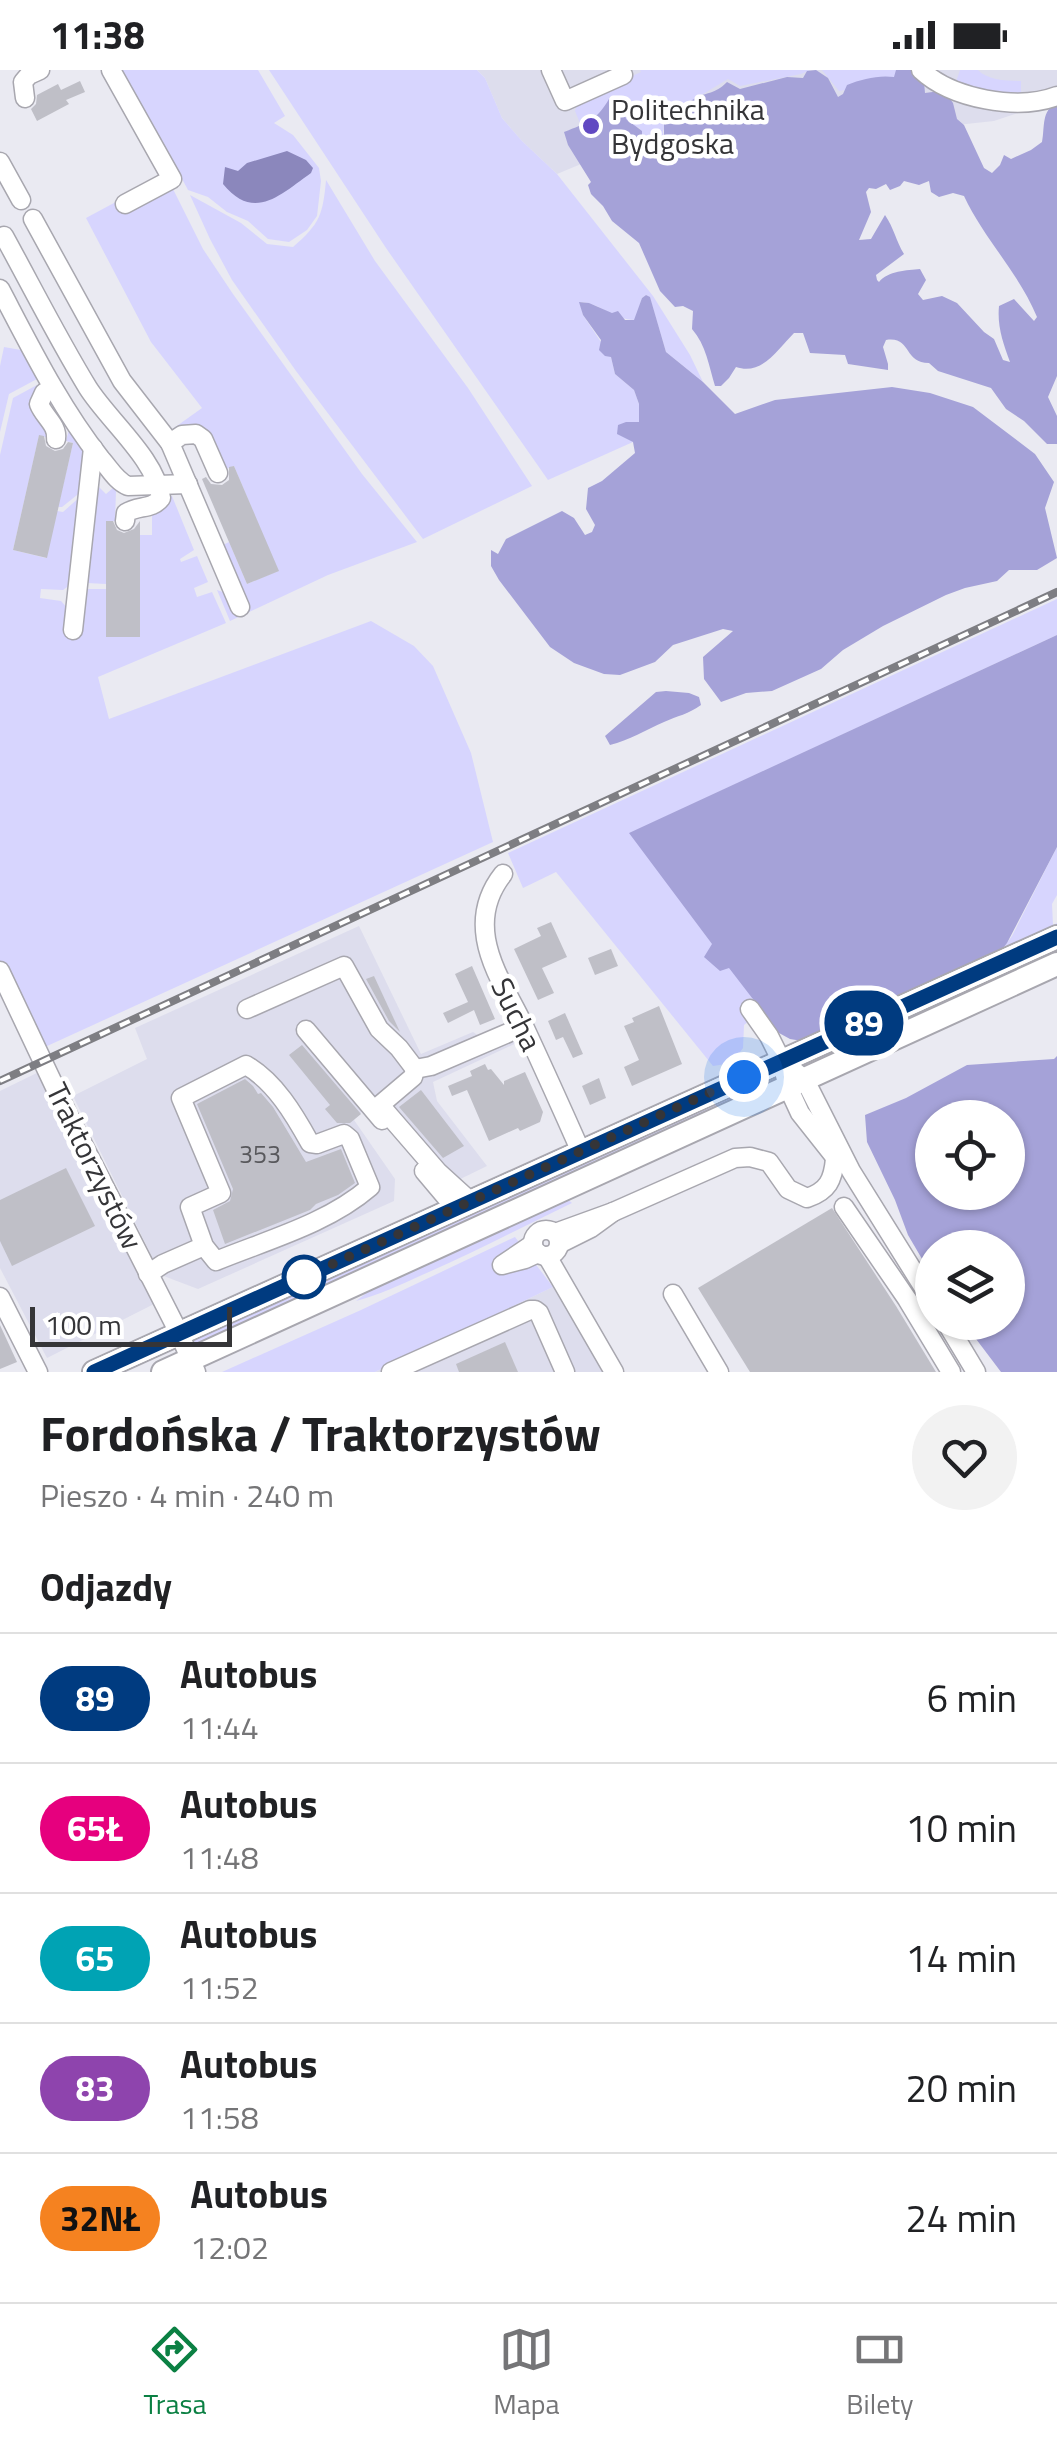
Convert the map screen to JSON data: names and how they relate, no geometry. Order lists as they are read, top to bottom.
{
  "streets": {
    "street": ["Sucha", "Traktorzystów"]
  },
  "places": ["Politechnika Bydgoska"],
  "lines": ["bus line 89"],
  "house_numbers": ["353"],
  "scale_bar": "100 m",
  "page": {
    "status": "11:38",
    "on_map": "89",
    "scale": "100 m",
    "heading": [
      ["Fordońska / Traktorzystów", "Pieszo · 4 min · 240 m"],
      "Odjazdy"
    ],
    "list": [
      {
        "mark": "89",
        "name": "Autobus",
        "note": "11:44",
        "value": "6 min"
      },
      {
        "mark": "65Ł",
        "name": "Autobus",
        "note": "11:48",
        "value": "10 min"
      },
      {
        "mark": "65",
        "name": "Autobus",
        "note": "11:52",
        "value": "14 min"
      },
      {
        "mark": "83",
        "name": "Autobus",
        "note": "11:58",
        "value": "20 min"
      },
      {
        "mark": "32NŁ",
        "name": "Autobus",
        "note": "12:02",
        "value": "24 min"
      }
    ],
    "tabs": ["Trasa", "Mapa", "Bilety"]
  }
}
